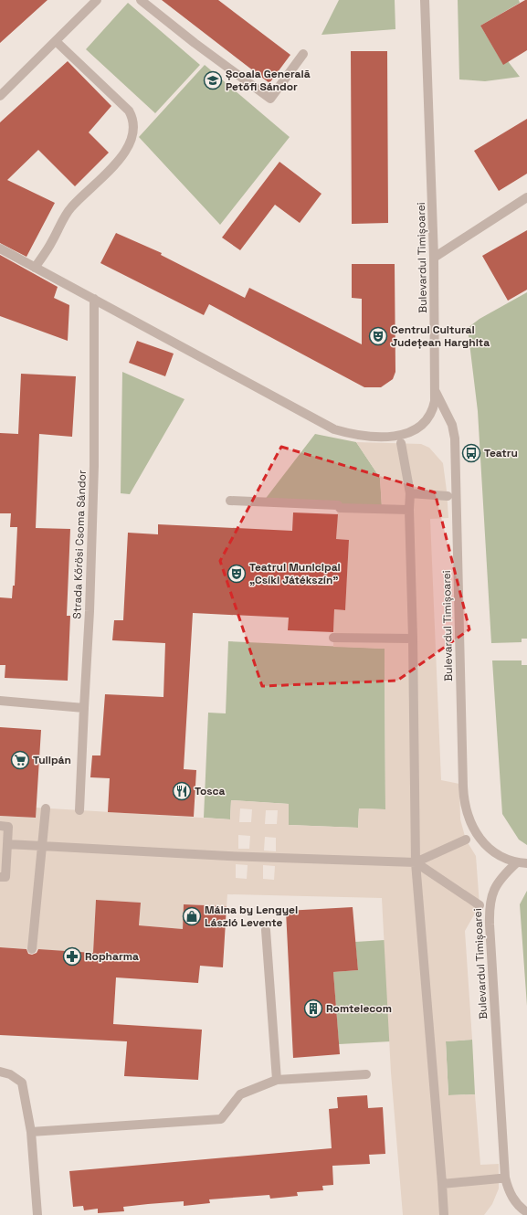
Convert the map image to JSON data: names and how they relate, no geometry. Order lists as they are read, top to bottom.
{
  "streets": {
    "street": ["Bulevardul Timișoarei", "Strada Kőrösi Csoma Sándor"]
  },
  "places": {
    "school or university": ["Școala Generală Petőfi Sándor"],
    "theatre": ["Centrul Cultural Județean Harghita", "Teatrul Municipal „Csíki Játékszín”"],
    "bus stop": ["Teatru"],
    "supermarket": ["Tulipán"],
    "restaurant": ["Tosca"],
    "shop": ["Málna by Lengyel László Levente"],
    "pharmacy": ["Ropharma"],
    "building": ["Romtelecom"]
  }
}
